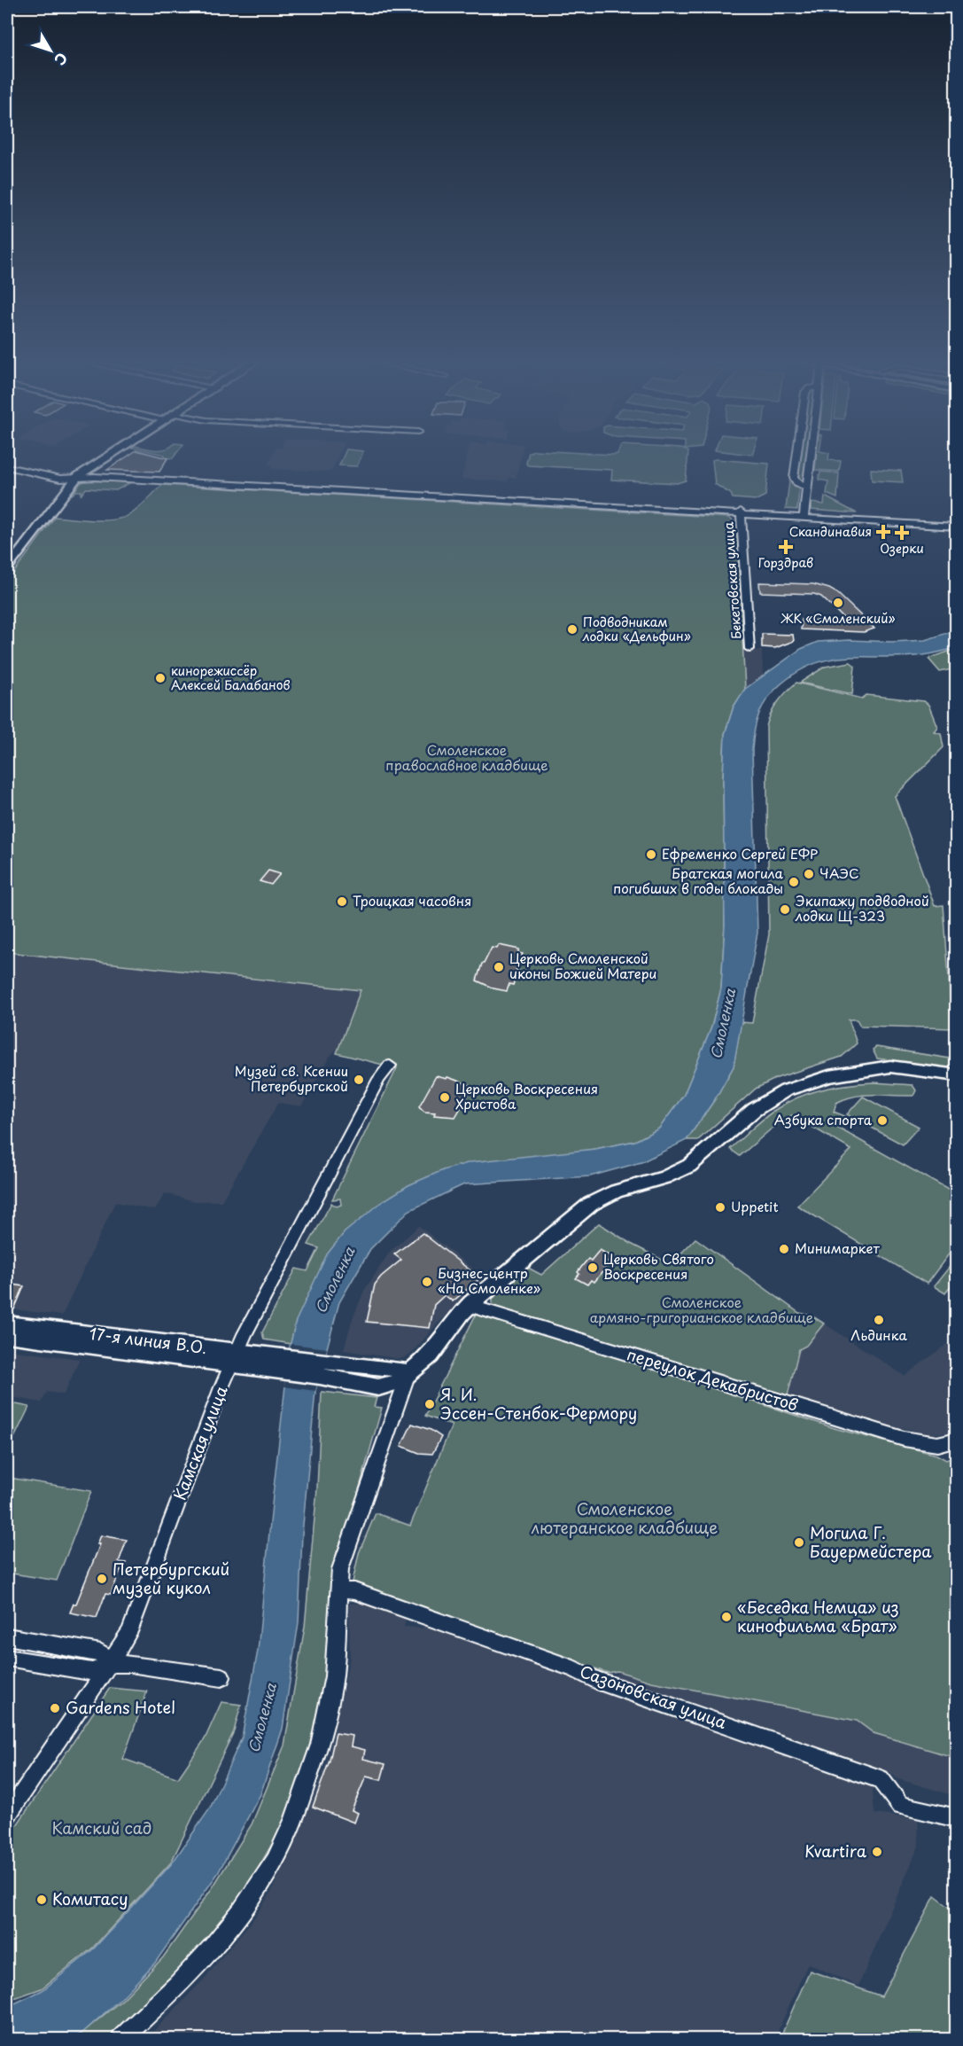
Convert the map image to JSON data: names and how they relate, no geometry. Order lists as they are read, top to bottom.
{
  "streets": {
    "main road": ["17-я линия В.О."],
    "street": [
      "Бекетовская улица",
      "переулок Декабристов",
      "Камская улица",
      "Сазоновская улица"
    ]
  },
  "crossings": [
    ["17-я линия В.О.", "Камская улица"]
  ],
  "water": ["Смоленка"],
  "parks": [
    "Смоленское православное кладбище",
    "Смоленское армяно-григорианское кладбище",
    "Смоленское лютеранское кладбище",
    "Камский сад"
  ],
  "places": {
    "health": ["Скандинавия", "Озерки", "Горздрав"],
    "other": [
      "ЖК «Смоленский»",
      "Подводникам лодки «Дельфин»",
      "кинорежиссёр Алексей Балабанов",
      "Ефременко Сергей ЕФР",
      "ЧАЭС",
      "Братская могила погибших в годы блокады",
      "Троицкая часовня",
      "Экипажу подводной лодки Щ-323",
      "Церковь Смоленской иконы Божией Матери",
      "Музей св. Ксении Петербургской",
      "Церковь Воскресения Христова",
      "Азбука спорта",
      "Uppetit",
      "Минимаркет",
      "Церковь Святого Воскресения",
      "Бизнес-центр «На Смоленке»",
      "Льдинка",
      "Я. И. Эссен-Стенбок-Фермору",
      "Могила Г. Бауермейстера",
      "Петербургский музей кукол",
      "«Беседка Немца» из кинофильма «Брат»",
      "Gardens Hotel",
      "Kvartira",
      "Комитасу"
    ]
  },
  "north": "bottom right"
}
